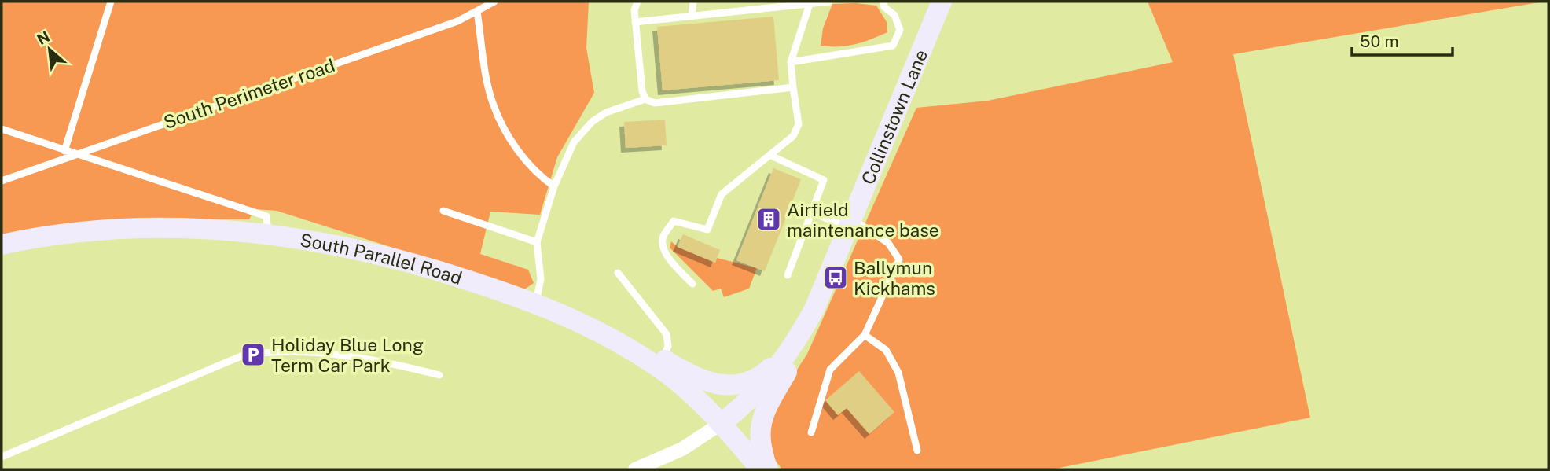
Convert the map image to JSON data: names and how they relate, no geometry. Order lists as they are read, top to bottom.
{
  "streets": {
    "main road": ["Collinstown Lane", "South Parallel Road"],
    "lane": ["South Perimeter road"]
  },
  "crossings": [
    ["Collinstown Lane", "South Parallel Road"]
  ],
  "places": {
    "building": ["Airfield maintenance base"],
    "bus stop": ["Ballymun Kickhams"],
    "parking": ["Holiday Blue Long Term Car Park"]
  },
  "scale_bar": "50 m",
  "north": "top left"
}
